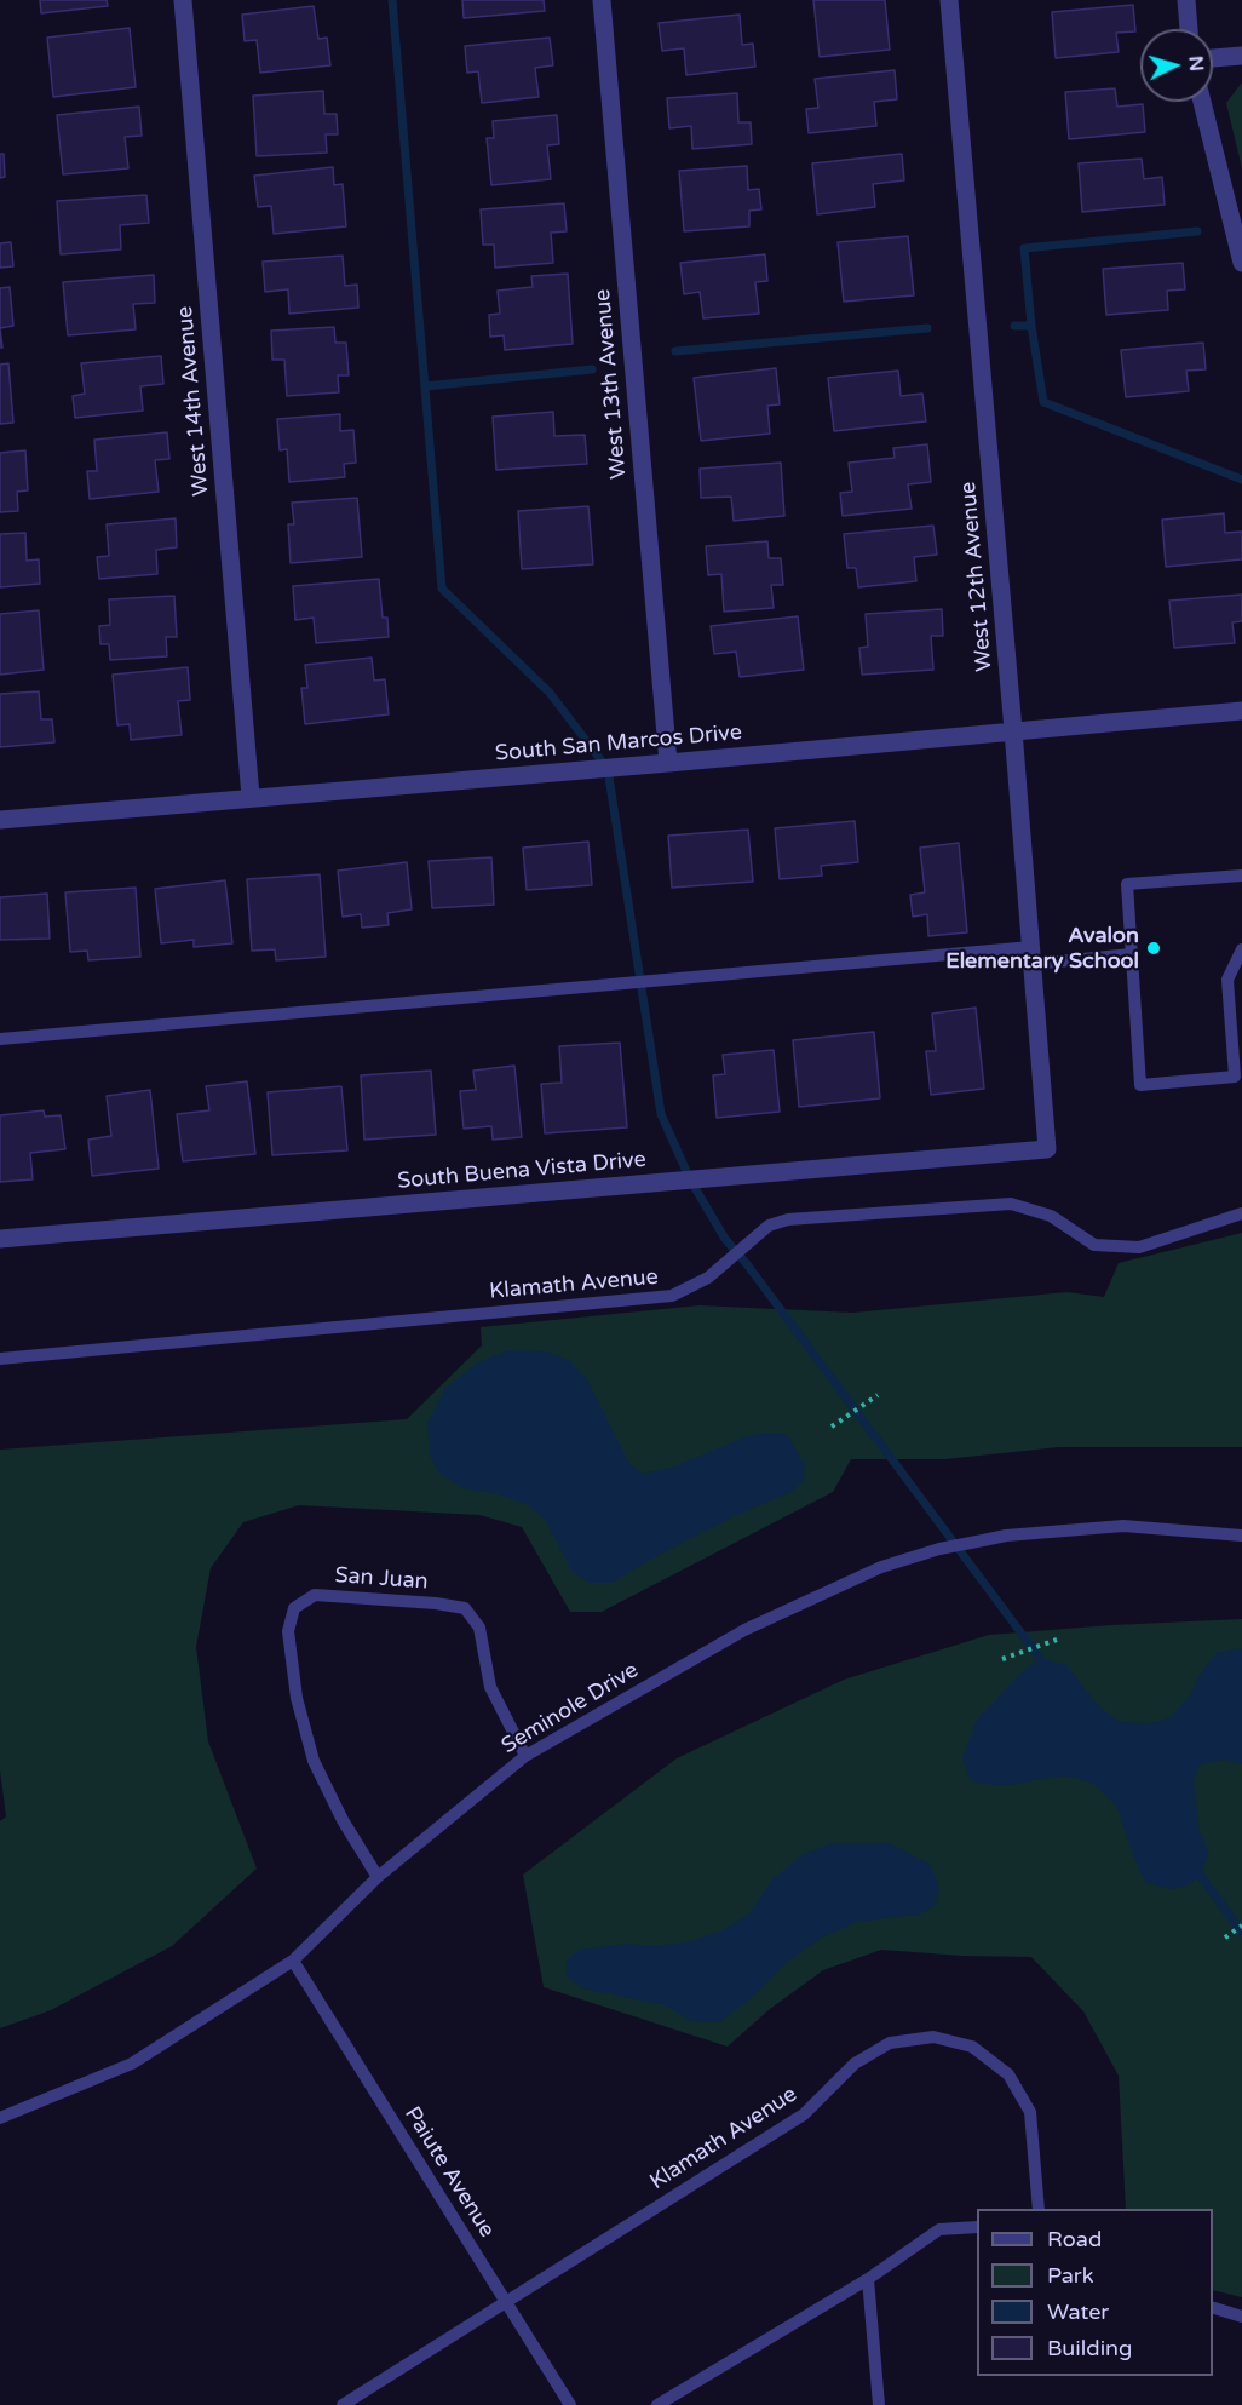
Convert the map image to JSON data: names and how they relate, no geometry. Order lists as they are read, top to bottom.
{
  "streets": {
    "street": [
      "West 13th Avenue",
      "West 14th Avenue",
      "West 12th Avenue",
      "South San Marcos Drive",
      "South Buena Vista Drive"
    ],
    "lane": [
      "Klamath Avenue",
      "San Juan",
      "Seminole Drive",
      "Paiute Avenue"
    ]
  },
  "crossings": [
    ["West 13th Avenue", "South San Marcos Drive"],
    ["West 14th Avenue", "South San Marcos Drive"],
    ["West 12th Avenue", "South San Marcos Drive"],
    ["West 12th Avenue", "South Buena Vista Drive"],
    ["Klamath Avenue", "Paiute Avenue"],
    ["San Juan", "Seminole Drive"],
    ["Seminole Drive", "Paiute Avenue"]
  ],
  "places": ["Avalon Elementary School"],
  "legend": [
    "Road",
    "Park",
    "Water",
    "Building"
  ],
  "north": "right"
}
